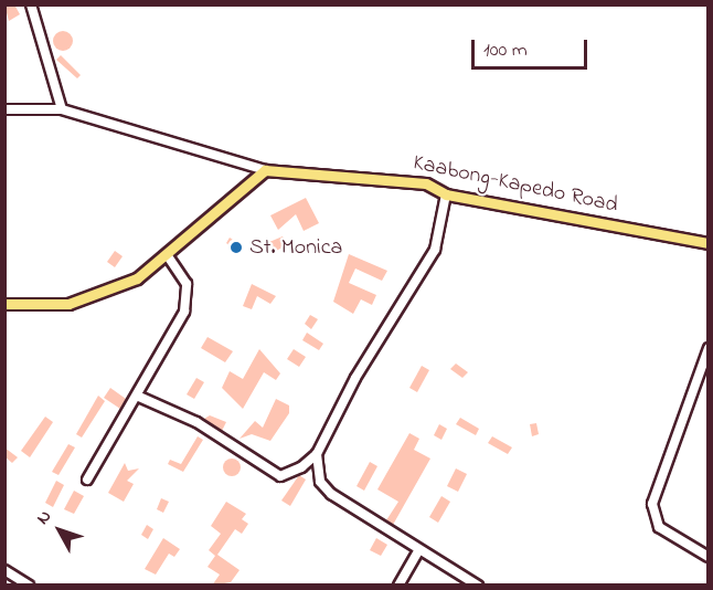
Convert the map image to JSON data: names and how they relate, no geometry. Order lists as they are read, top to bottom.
{
  "streets": {
    "main road": ["Kaabong-Kapedo Road"]
  },
  "places": ["St. Monica"],
  "scale_bar": "100 m",
  "north": "top left"
}
